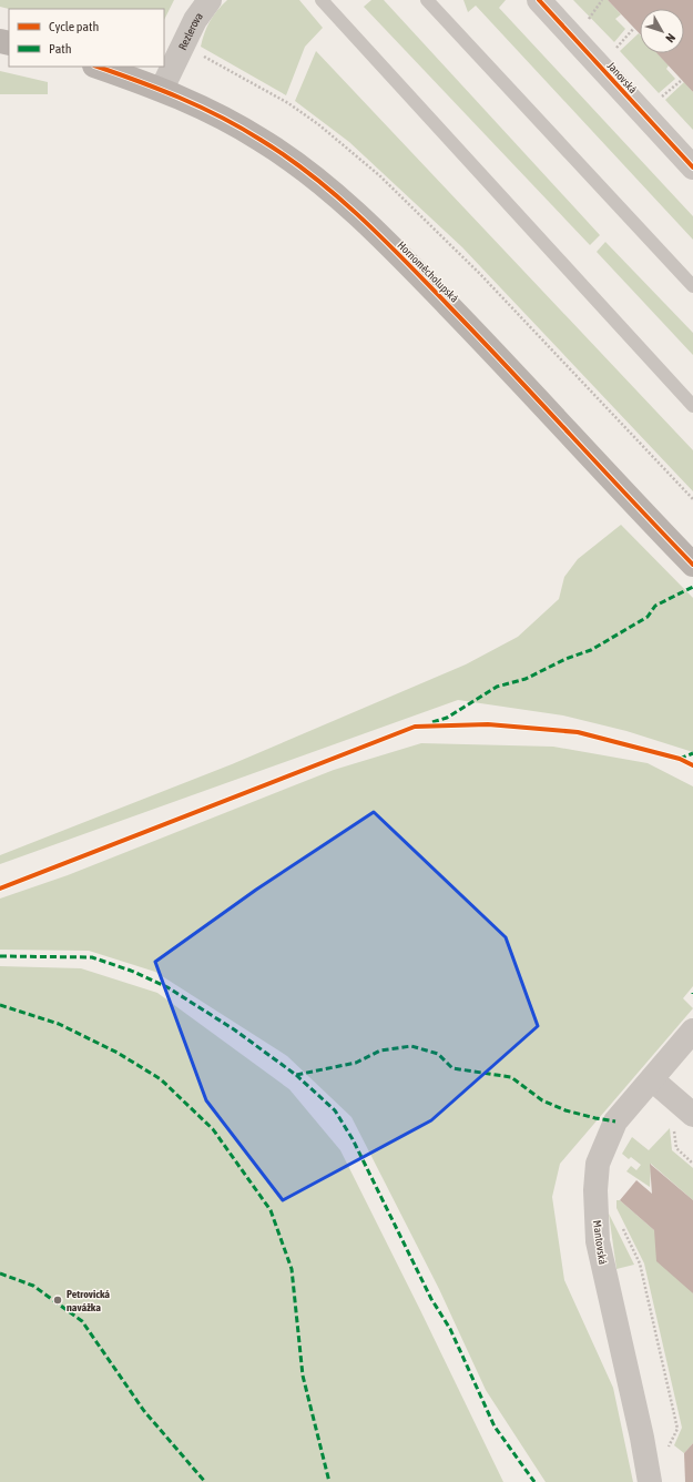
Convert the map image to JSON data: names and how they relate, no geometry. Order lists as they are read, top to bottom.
{
  "streets": {
    "street": [
      "Rezlerova",
      "Janovská",
      "Hornoměcholupská",
      "Mantovská"
    ]
  },
  "crossings": [
    ["Rezlerova", "Hornoměcholupská"]
  ],
  "places": ["Petrovická navážka"],
  "legend": ["Cycle path", "Path"],
  "north": "bottom right"
}
